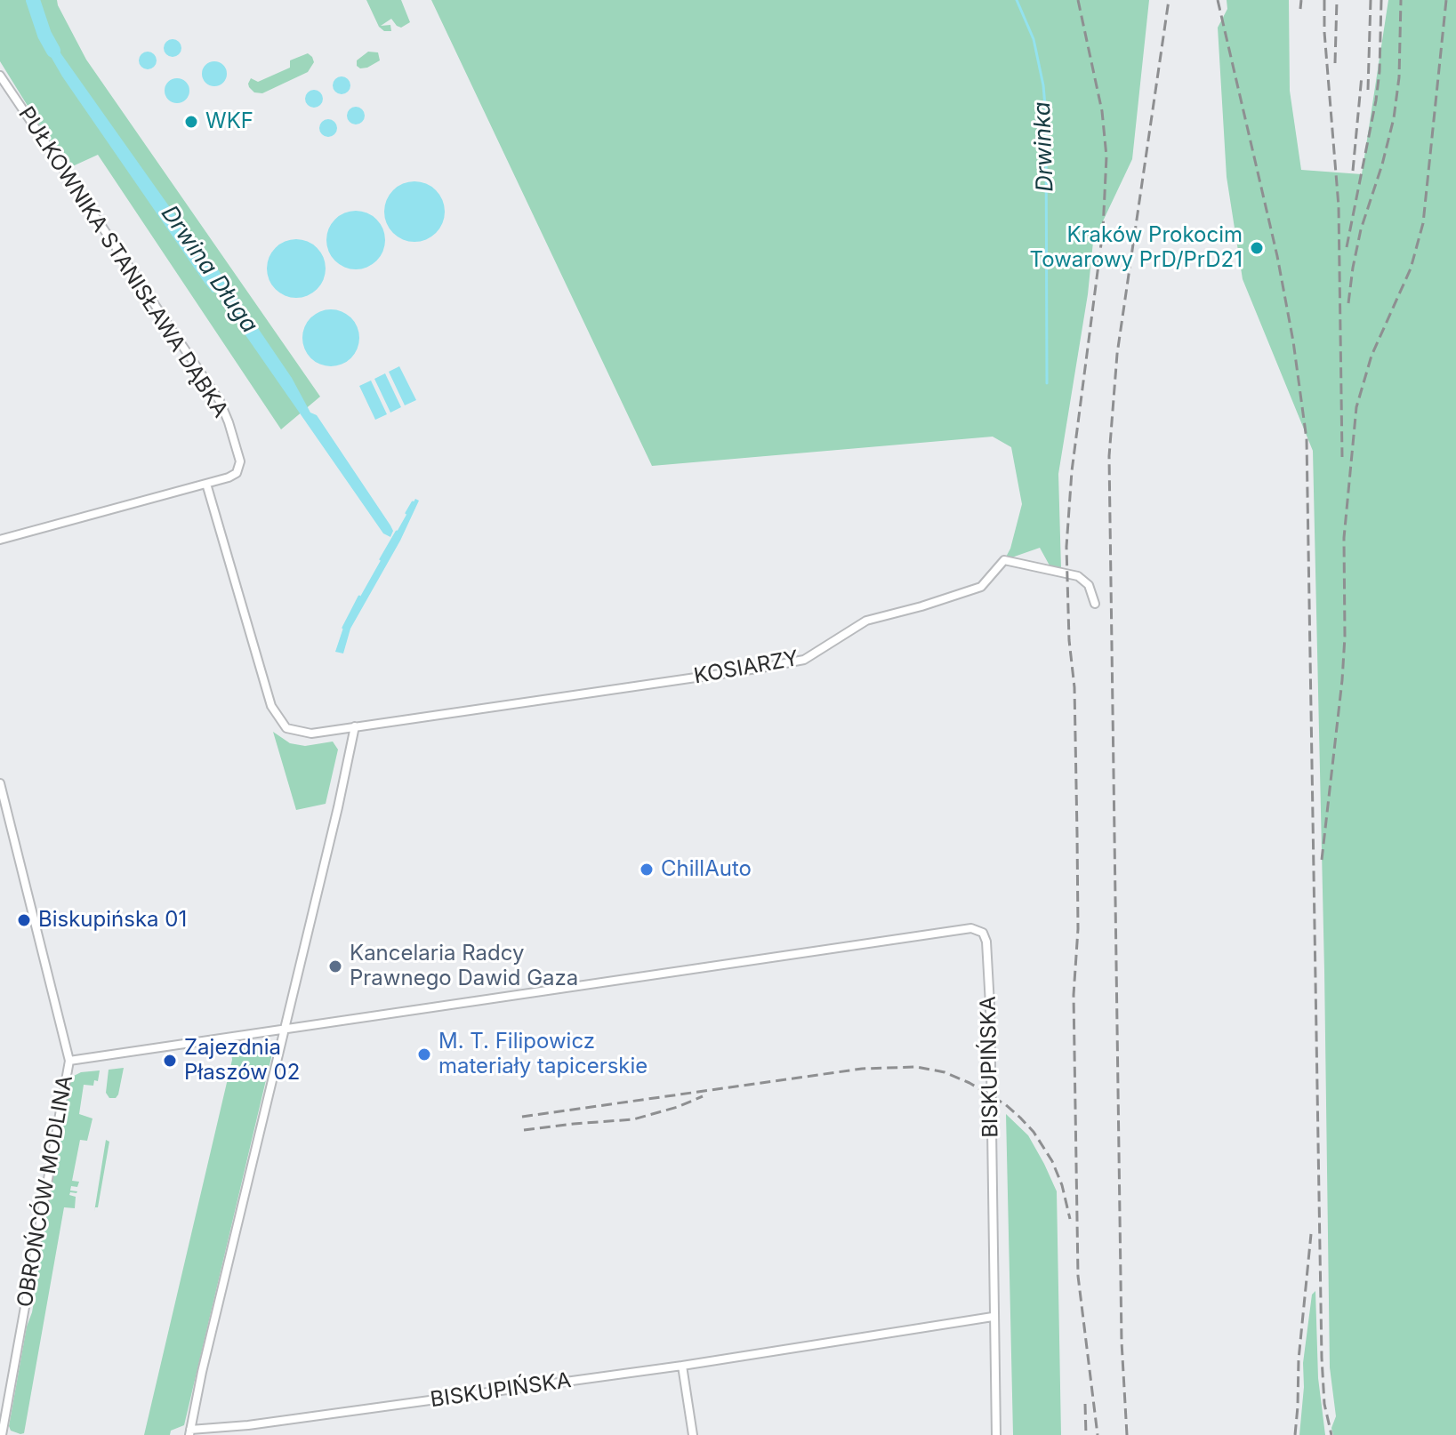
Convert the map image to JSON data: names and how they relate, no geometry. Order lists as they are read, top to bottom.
{
  "streets": {
    "street": [
      "PUŁKOWNIKA STANISŁAWA DĄBKA",
      "KOSIARZY",
      "BISKUPIŃSKA",
      "OBROŃCÓW MODLINA"
    ]
  },
  "crossings": [
    ["BISKUPIŃSKA", "OBROŃCÓW MODLINA"]
  ],
  "water": ["Drwinka", "Drwina Długa"],
  "places": [
    "WKF",
    "Kraków Prokocim Towarowy PrD/PrD21",
    "ChillAuto",
    "Biskupińska 01",
    "Kancelaria Radcy Prawnego Dawid Gaza",
    "M. T. Filipowicz materiały tapicerskie",
    "Zajezdnia Płaszów 02"
  ]
}
